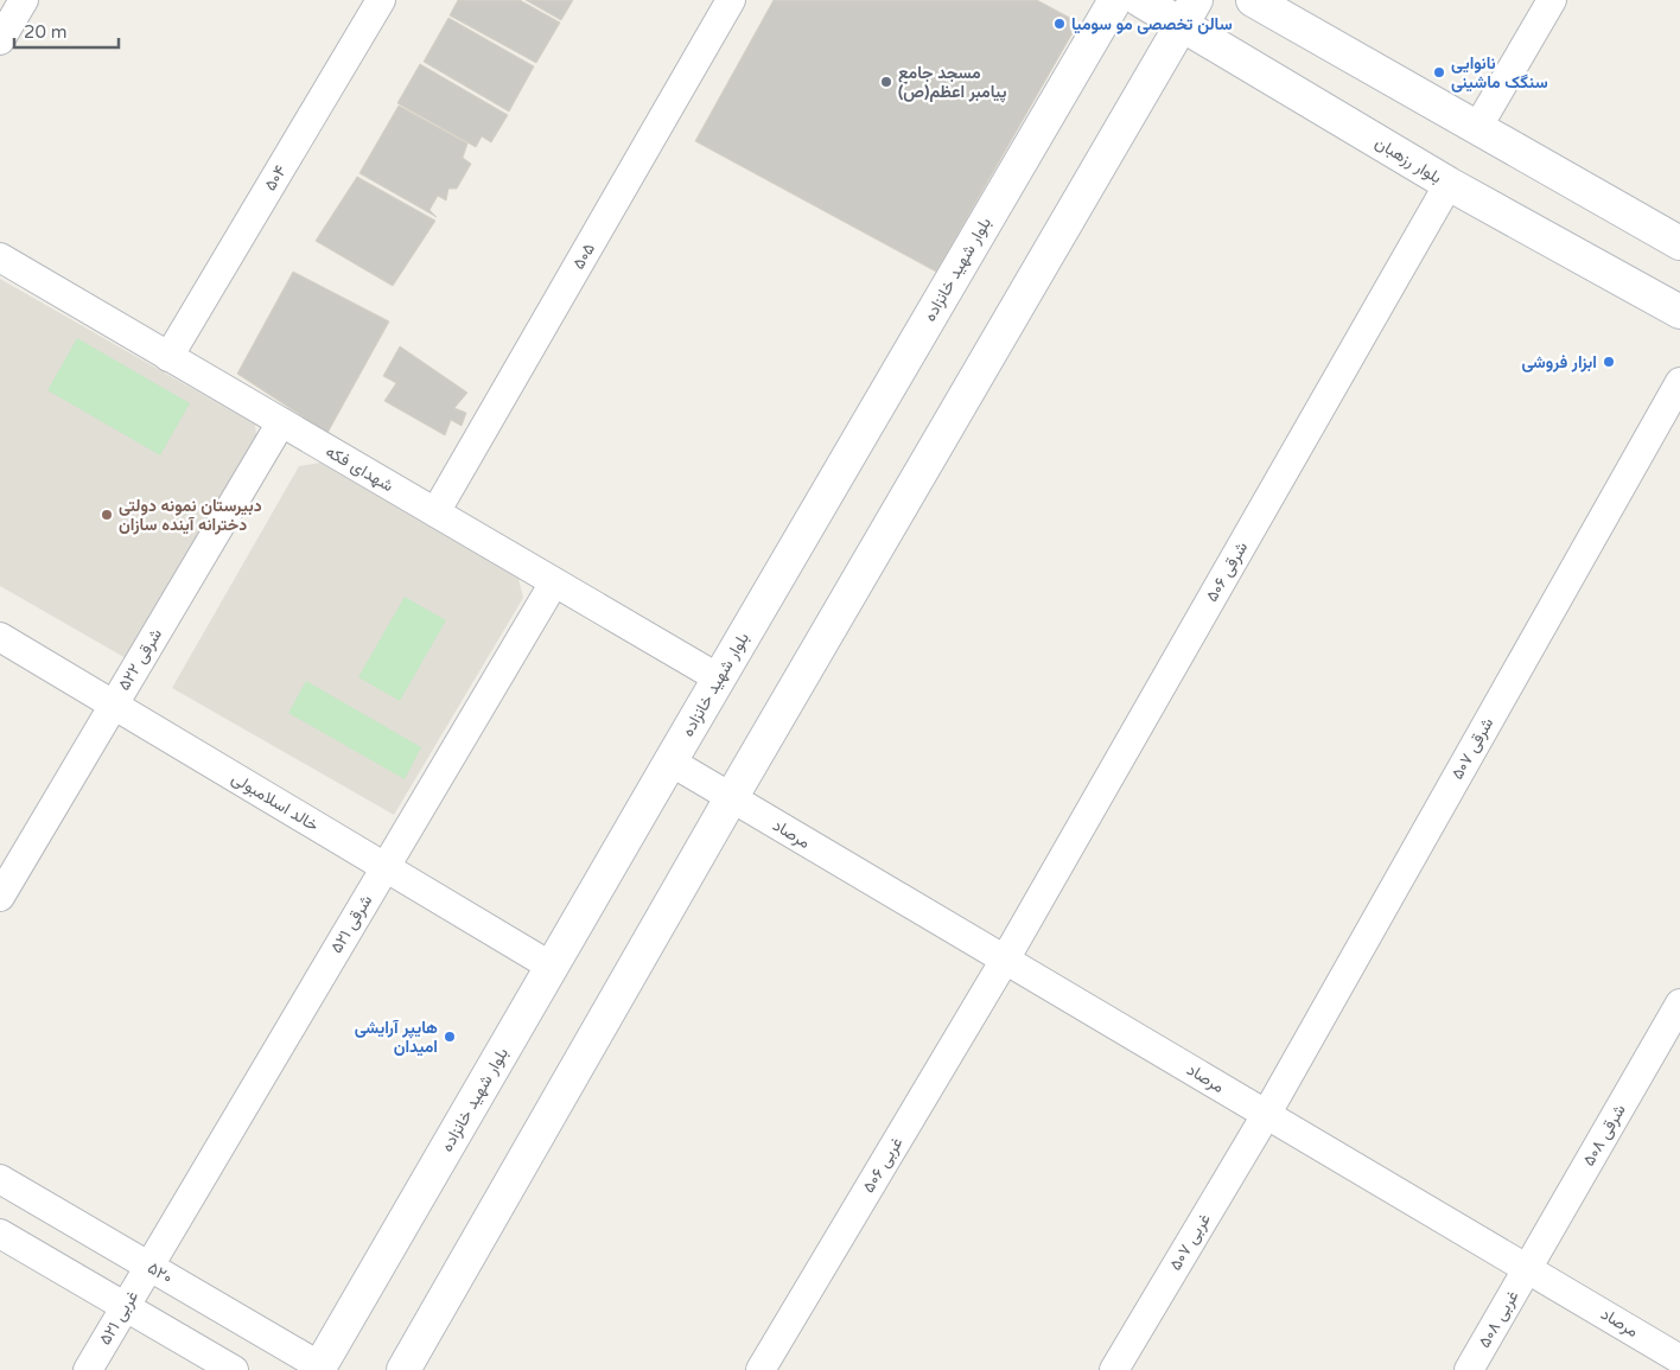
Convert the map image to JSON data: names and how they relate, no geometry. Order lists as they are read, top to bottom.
{
  "streets": {
    "main road": ["بلوار رزهبان", "بلوار شهید خانزاده"],
    "street": [
      "۵۰۴",
      "۵۰۵",
      "شهدای فکه",
      "۵۰۶ شرقی",
      "۵۲۲ شرقی",
      "۵۰۷ شرقی",
      "خالد اسلامبولی",
      "مرصاد",
      "۵۲۱ شرقی",
      "۵۰۸ شرقی",
      "۵۰۶ غربی",
      "۵۰۷ غربی",
      "۵۲۰",
      "۵۲۱ غربی",
      "۵۰۸ غربی"
    ]
  },
  "crossings": [
    ["بلوار رزهبان", "۵۰۶ شرقی"],
    ["۵۰۴", "شهدای فکه"],
    ["۵۰۵", "شهدای فکه"],
    ["بلوار شهید خانزاده", "شهدای فکه"],
    ["بلوار شهید خانزاده", "خالد اسلامبولی"],
    ["بلوار شهید خانزاده", "مرصاد"],
    ["بلوار شهید خانزاده", "۵۲۰"],
    ["شهدای فکه", "۵۲۲ شرقی"],
    ["شهدای فکه", "۵۲۱ شرقی"],
    ["۵۰۶ شرقی", "مرصاد"],
    ["۵۰۶ شرقی", "۵۰۶ غربی"],
    ["۵۲۲ شرقی", "خالد اسلامبولی"],
    ["۵۰۷ شرقی", "مرصاد"],
    ["۵۰۷ شرقی", "۵۰۷ غربی"],
    ["خالد اسلامبولی", "۵۲۱ شرقی"],
    ["مرصاد", "۵۰۸ شرقی"],
    ["مرصاد", "۵۰۶ غربی"],
    ["مرصاد", "۵۰۷ غربی"],
    ["مرصاد", "۵۰۸ غربی"],
    ["۵۲۱ شرقی", "۵۲۰"],
    ["۵۲۱ شرقی", "۵۲۱ غربی"],
    ["۵۰۸ شرقی", "۵۰۸ غربی"],
    ["۵۲۰", "۵۲۱ غربی"]
  ],
  "places": [
    "سالن تخصصی مو سومیا",
    "نانوایی سنگک ماشینی",
    "مسجد جامع پیامبر اعظم(ص)",
    "ابزار فروشی",
    "دبیرستان نمونه دولتی دخترانه آینده سازان",
    "هایپر آرایشی امیدان"
  ],
  "scale_bar": "20 m"
}
